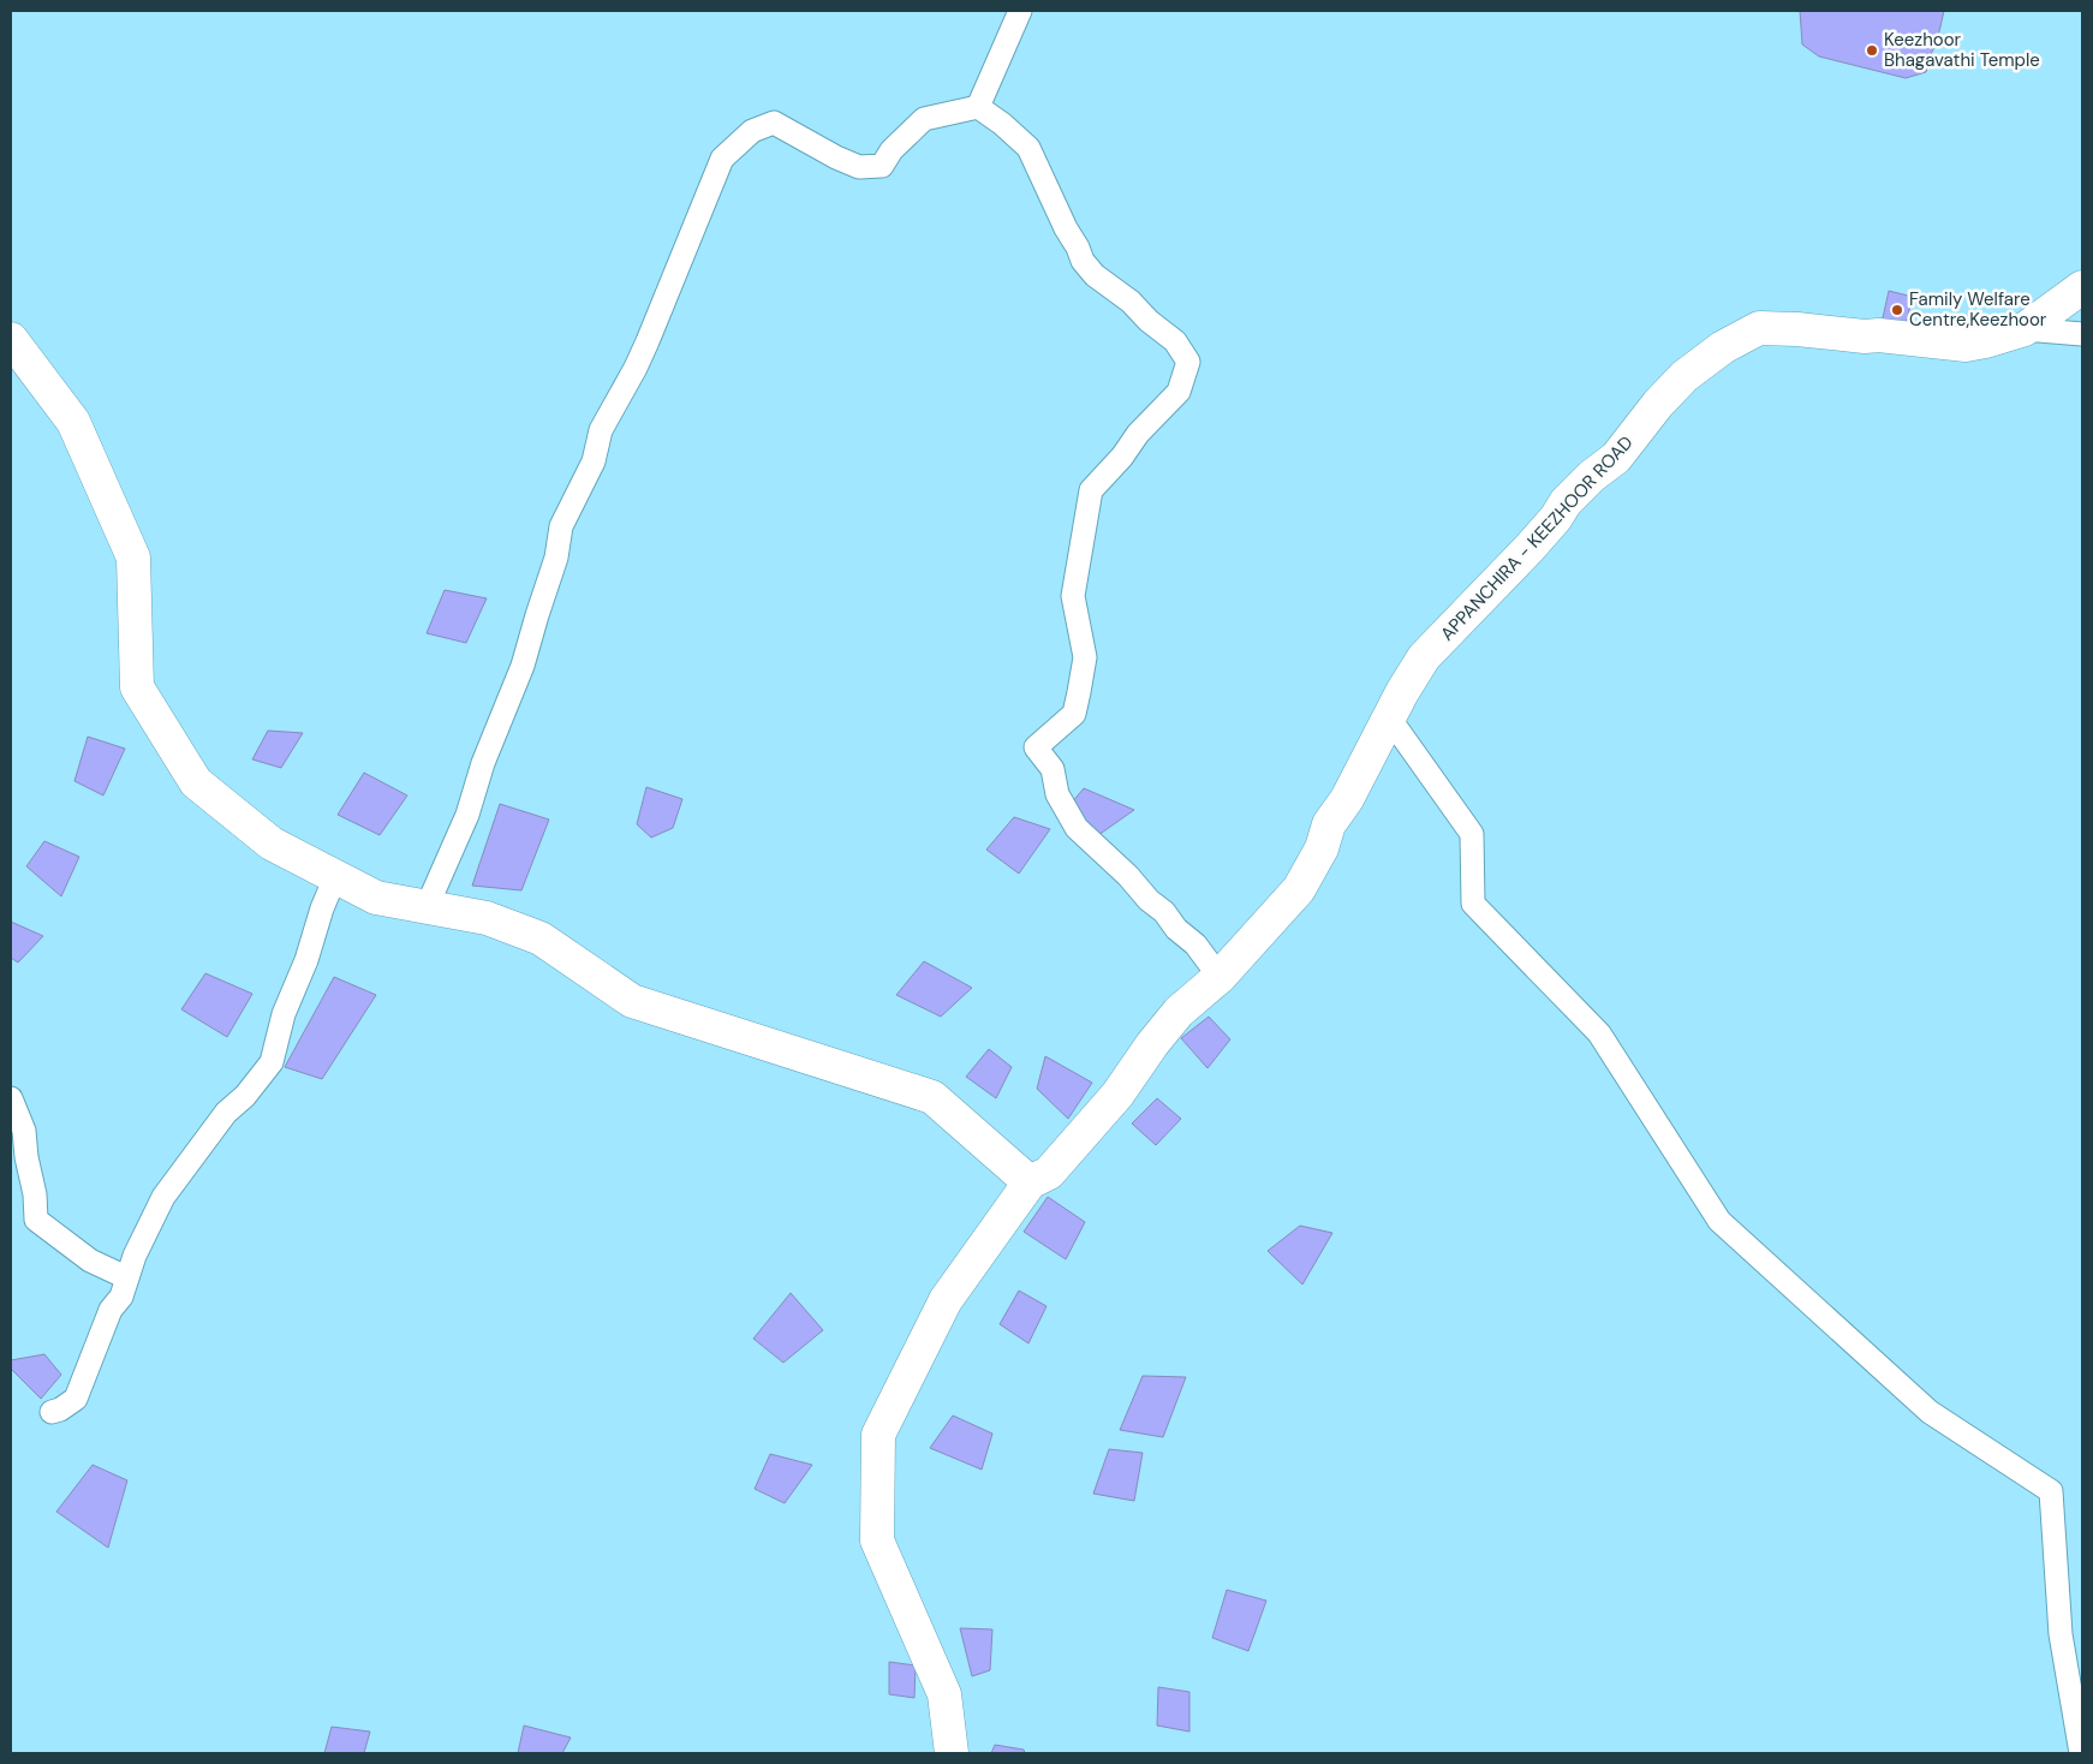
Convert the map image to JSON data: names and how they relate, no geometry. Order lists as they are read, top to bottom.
{
  "streets": {
    "main road": ["APPANCHIRA - KEEZHOOR ROAD"]
  },
  "places": ["Keezhoor Bhagavathi Temple", "Family Welfare Centre,Keezhoor"]
}
